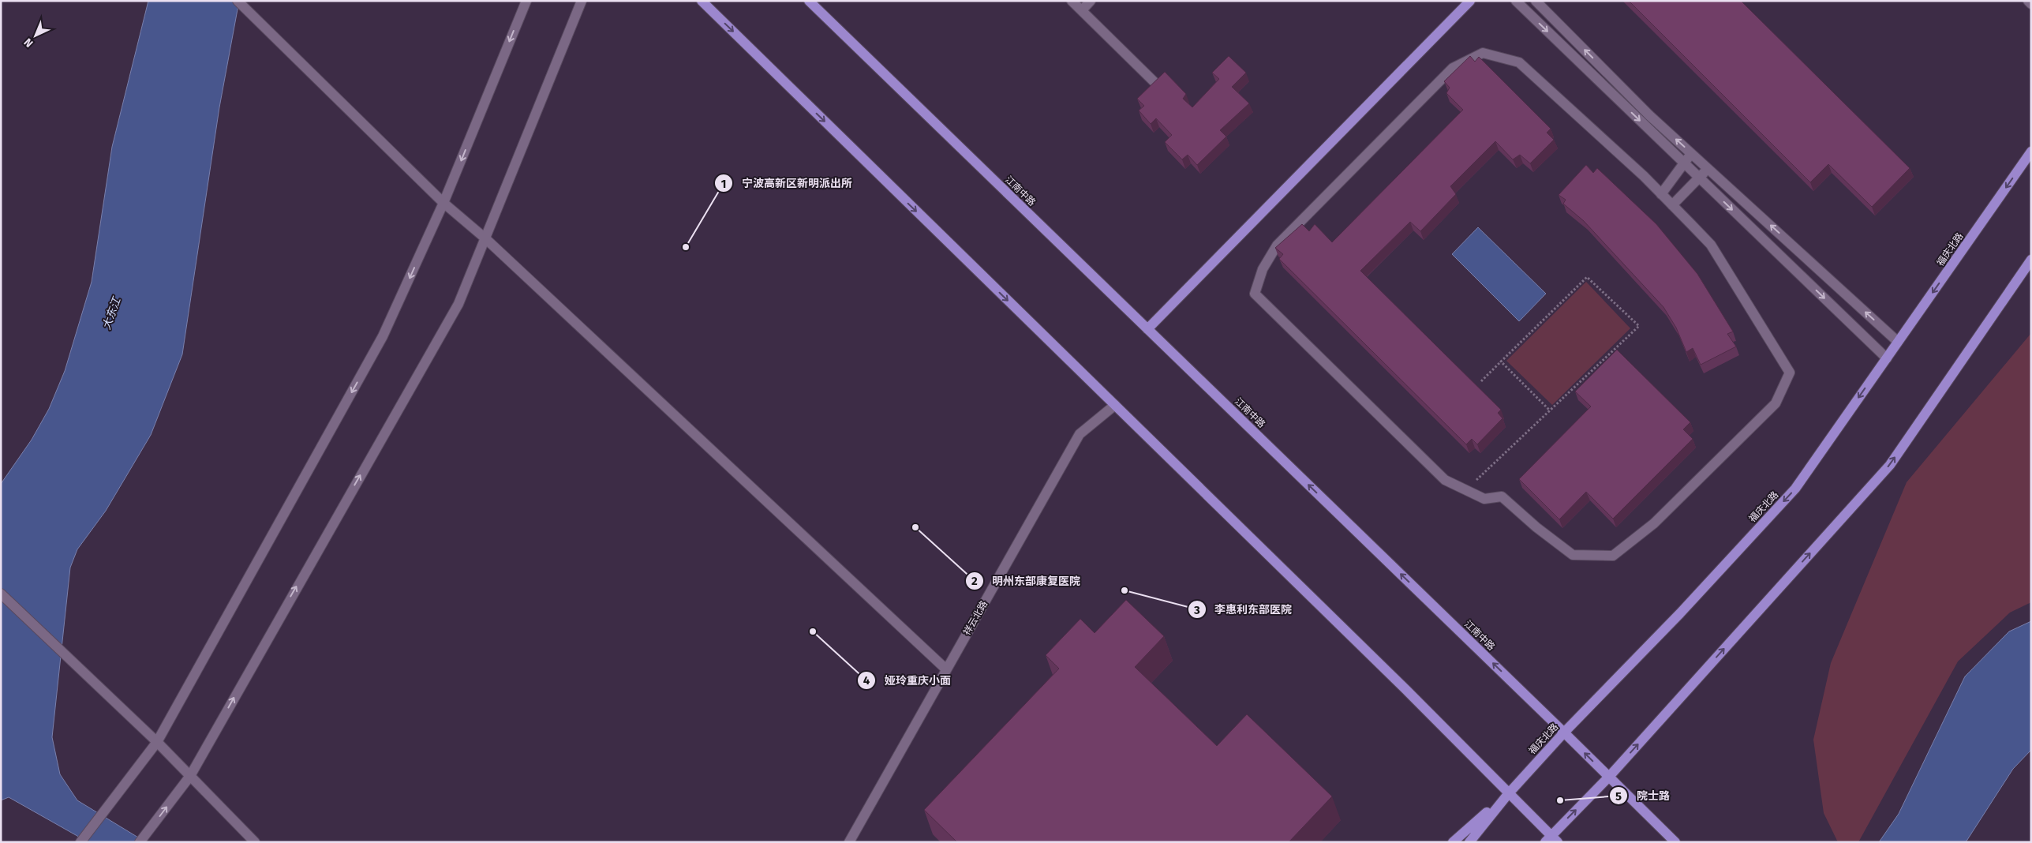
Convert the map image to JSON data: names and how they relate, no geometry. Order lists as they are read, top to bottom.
{
  "streets": {
    "main road": ["江南中路", "福庆北路"],
    "street": ["祥云北路"]
  },
  "crossings": [
    ["江南中路", "福庆北路"]
  ],
  "water": ["大东江"],
  "places": [
    "宁波高新区新明派出所",
    "明州东部康复医院",
    "李惠利东部医院",
    "娅玲重庆小面",
    "院士路"
  ],
  "north": "bottom left"
}
